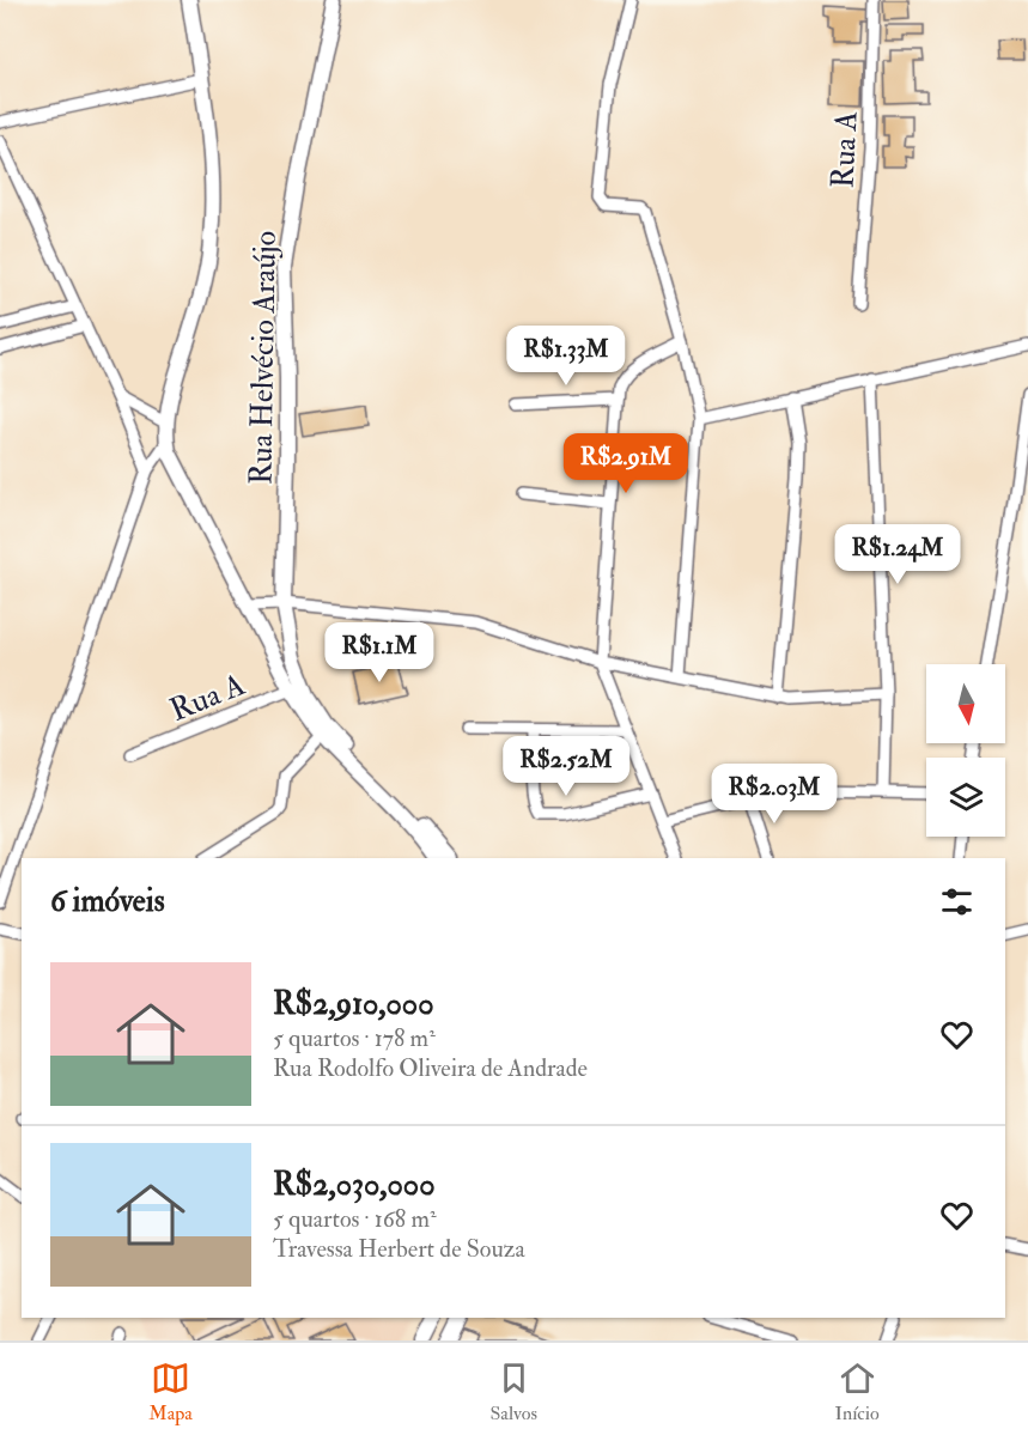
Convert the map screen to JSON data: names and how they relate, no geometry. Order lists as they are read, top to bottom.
{
  "streets": {
    "street": ["Rua A", "Rua Helvécio Araújo"]
  },
  "crossings": [
    ["Rua A", "Rua Helvécio Araújo"]
  ],
  "north": "bottom",
  "page": {
    "price": [
      "R$1.33M",
      "R$2.91M",
      "R$1.24M",
      "R$1.1M",
      "R$2.52M",
      "R$2.03M"
    ],
    "heading": "6 imóveis",
    "list": [
      {
        "name": "R$2,910,000",
        "note": "5 quartos · 178 m² · Rua Rodolfo Oliveira de Andrade"
      },
      {
        "name": "R$2,030,000",
        "note": "5 quartos · 168 m² · Travessa Herbert de Souza"
      }
    ],
    "tabs": ["Mapa", "Salvos", "Início"]
  }
}
